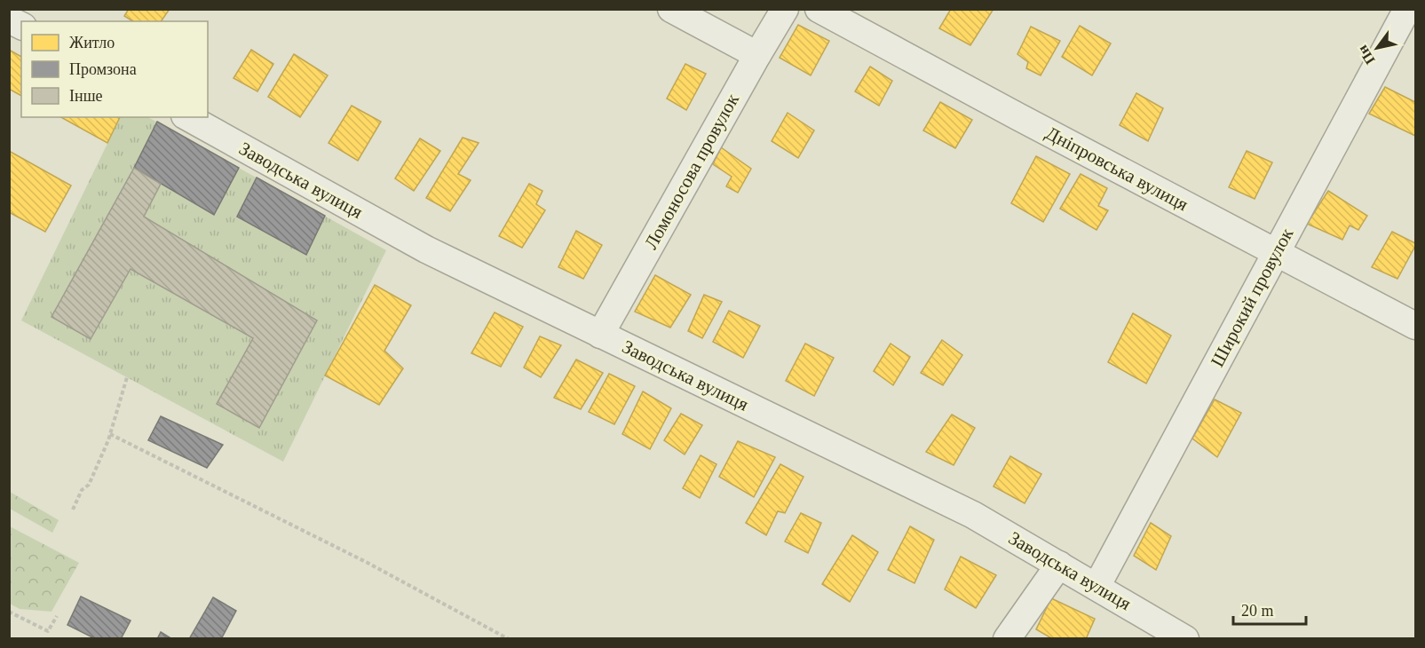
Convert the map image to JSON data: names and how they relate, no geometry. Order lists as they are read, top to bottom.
{
  "streets": {
    "street": [
      "Дніпровська вулиця",
      "Ломоносова провулок",
      "Заводська вулиця",
      "Широкий провулок"
    ]
  },
  "crossings": [
    ["Дніпровська вулиця", "Широкий провулок"],
    ["Ломоносова провулок", "Заводська вулиця"],
    ["Заводська вулиця", "Широкий провулок"]
  ],
  "legend": ["Житло", "Промзона", "Інше"],
  "scale_bar": "20 m",
  "north": "bottom left"
}
